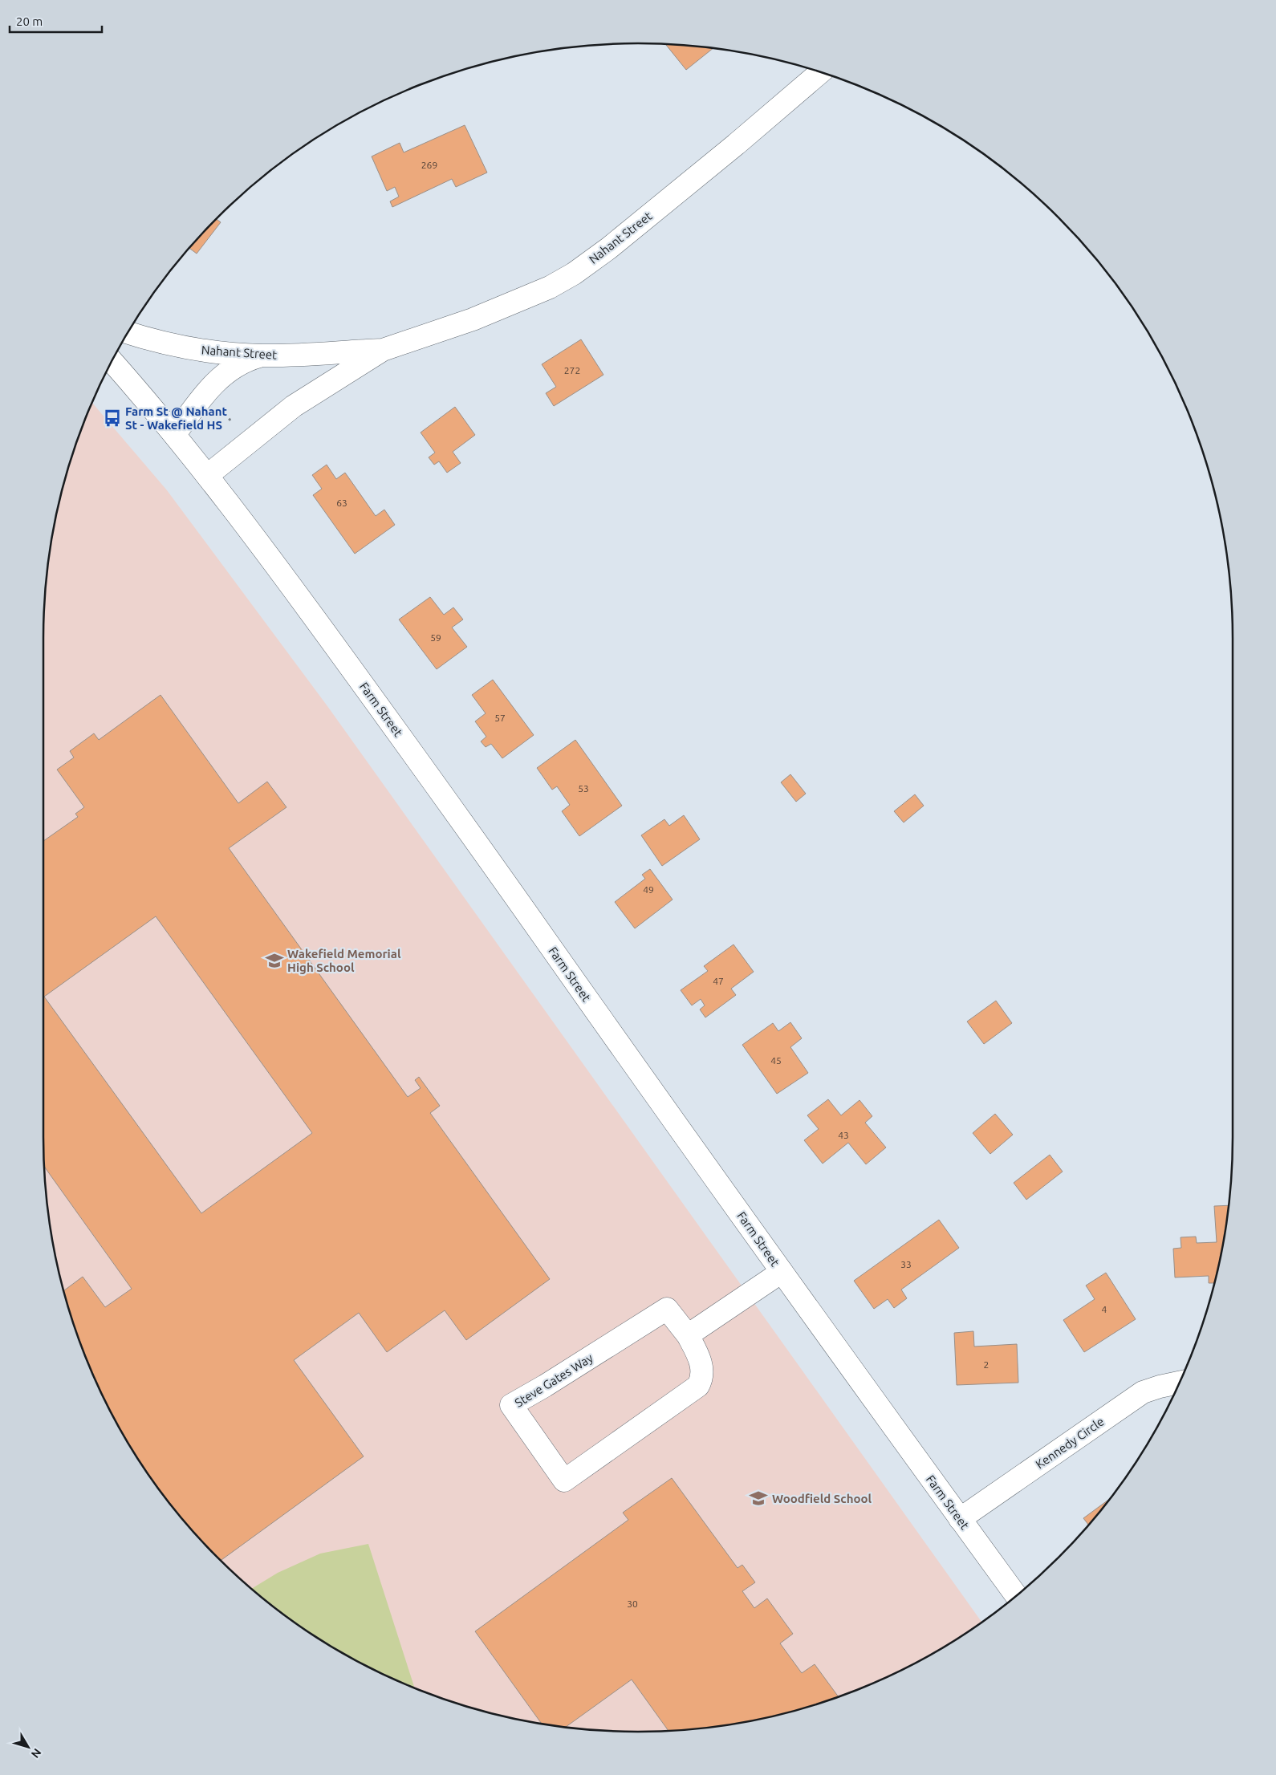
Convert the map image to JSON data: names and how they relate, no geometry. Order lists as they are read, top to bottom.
{
  "streets": {
    "main road": [
      "Nahant Street",
      "Farm Street",
      "Steve Gates Way",
      "Kennedy Circle"
    ]
  },
  "crossings": [
    ["Nahant Street", "Farm Street"],
    ["Farm Street", "Kennedy Circle"]
  ],
  "places": {
    "bus stop": ["Farm St @ Nahant St - Wakefield HS"],
    "school or university": ["Wakefield Memorial High School", "Woodfield School"]
  },
  "house_numbers": [
    "269",
    "272",
    "63",
    "59",
    "57",
    "53",
    "49",
    "47",
    "45",
    "43",
    "33",
    "4",
    "2",
    "30"
  ],
  "scale_bar": "20 m",
  "north": "bottom right"
}
